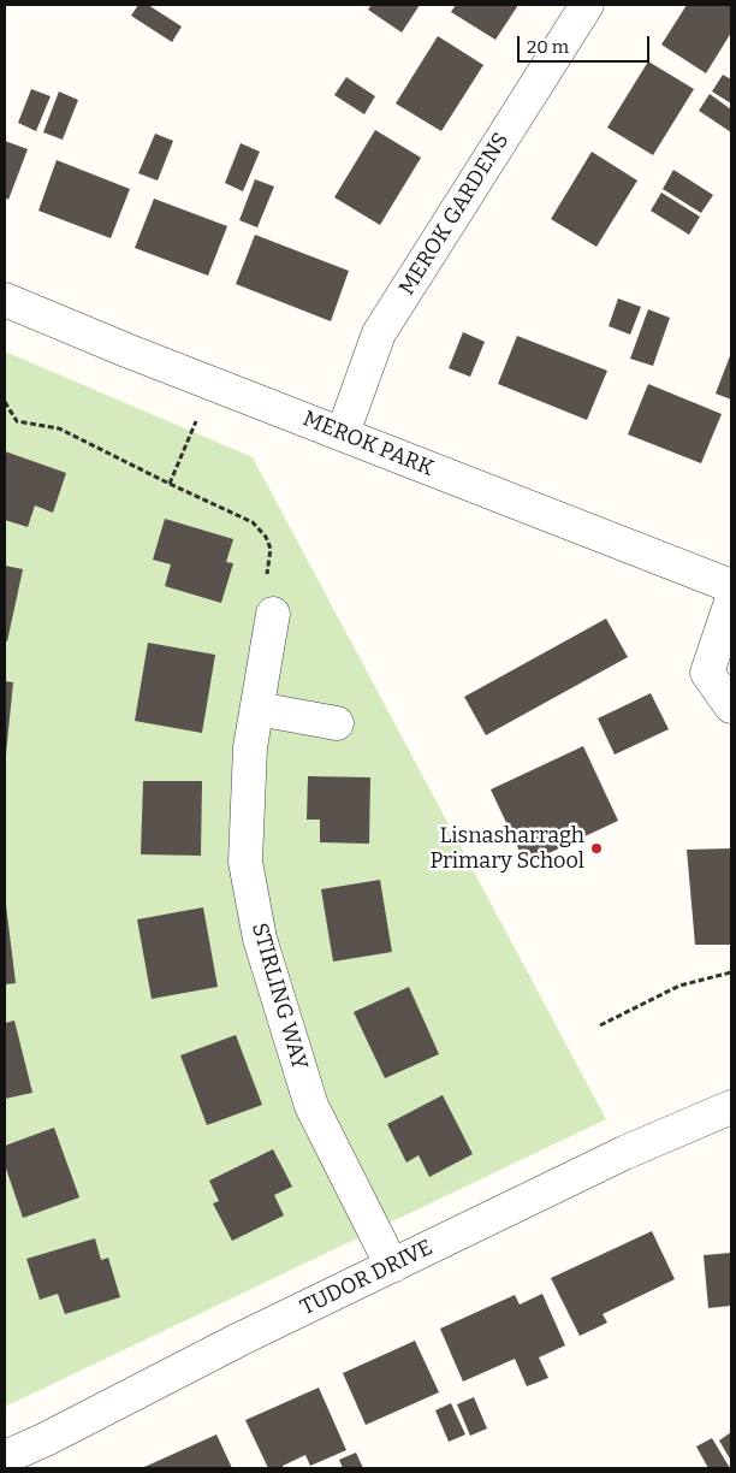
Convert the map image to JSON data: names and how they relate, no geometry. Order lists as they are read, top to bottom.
{
  "streets": {
    "street": [
      "MEROK GARDENS",
      "MEROK PARK",
      "STIRLING WAY",
      "TUDOR DRIVE"
    ]
  },
  "crossings": [
    ["MEROK GARDENS", "MEROK PARK"],
    ["STIRLING WAY", "TUDOR DRIVE"]
  ],
  "places": ["Lisnasharragh Primary School"],
  "scale_bar": "20 m"
}
